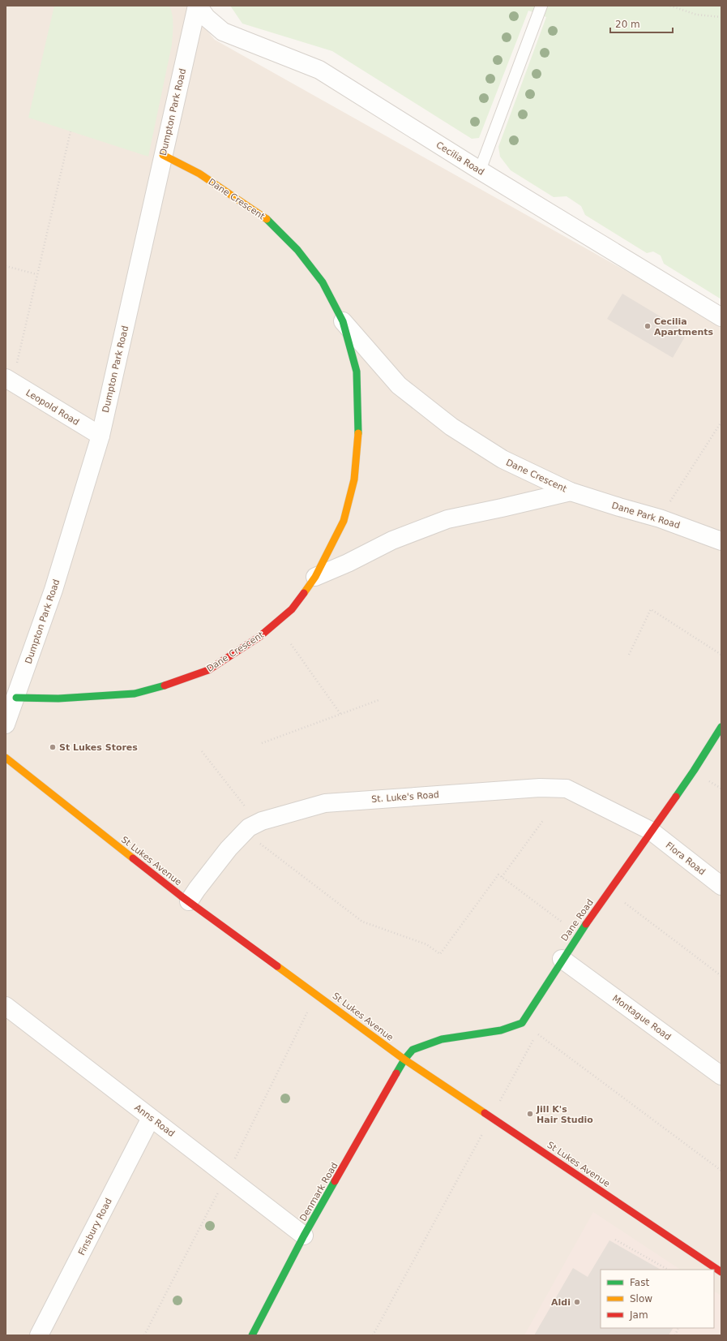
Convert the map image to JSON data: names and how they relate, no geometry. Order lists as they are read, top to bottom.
{
  "streets": {
    "street": [
      "Dumpton Park Road",
      "Cecilia Road",
      "Dane Crescent",
      "Leopold Road",
      "Dane Park Road",
      "St. Luke's Road",
      "Flora Road",
      "St Lukes Avenue",
      "Dane Road",
      "Montague Road",
      "Anns Road",
      "Denmark Road",
      "Finsbury Road"
    ]
  },
  "crossings": [
    ["Dumpton Park Road", "Cecilia Road"],
    ["Dumpton Park Road", "Dane Crescent"],
    ["Dumpton Park Road", "Leopold Road"],
    ["Dane Crescent", "Dane Park Road"],
    ["St. Luke's Road", "Flora Road"],
    ["St. Luke's Road", "St Lukes Avenue"],
    ["St. Luke's Road", "Dane Road"],
    ["Flora Road", "Dane Road"],
    ["St Lukes Avenue", "Dane Road"],
    ["St Lukes Avenue", "Denmark Road"],
    ["Dane Road", "Montague Road"],
    ["Dane Road", "Denmark Road"],
    ["Anns Road", "Denmark Road"],
    ["Anns Road", "Finsbury Road"]
  ],
  "places": [
    "Cecilia Apartments",
    "St Lukes Stores",
    "Jill K's Hair Studio",
    "Aldi"
  ],
  "legend": ["Fast", "Slow", "Jam"],
  "scale_bar": "20 m"
}
